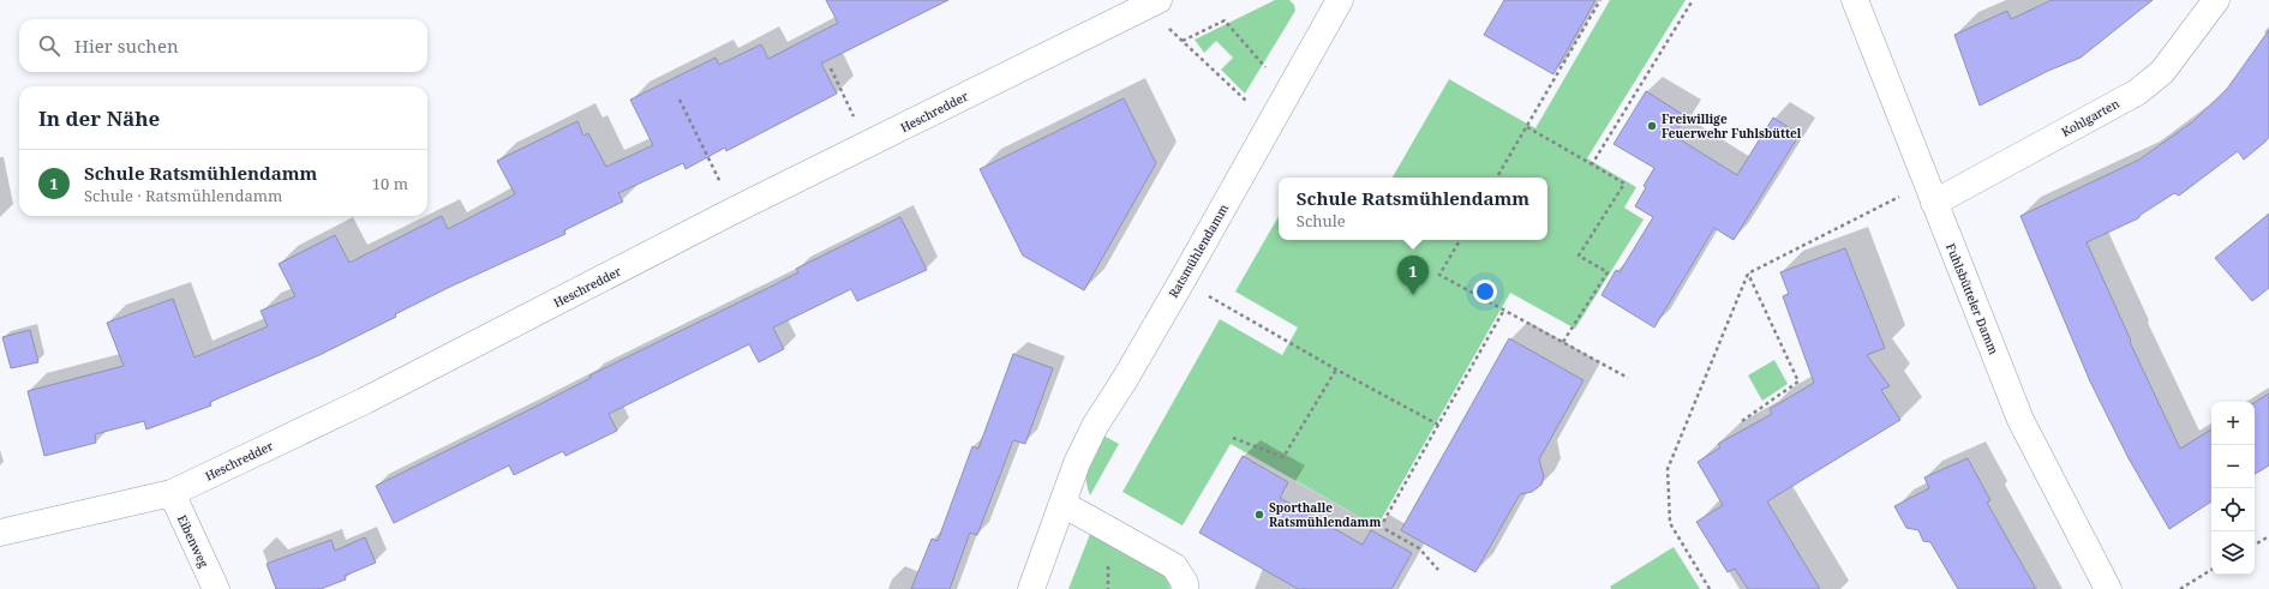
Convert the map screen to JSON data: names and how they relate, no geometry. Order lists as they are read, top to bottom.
{
  "streets": {
    "street": [
      "Heschredder",
      "Kohlgarten",
      "Ratsmühlendamm",
      "Fuhlsbütteler Damm",
      "Eibenweg"
    ]
  },
  "crossings": [
    ["Heschredder", "Eibenweg"],
    ["Kohlgarten", "Fuhlsbütteler Damm"]
  ],
  "places": ["Freiwillige Feuerwehr Fuhlsbüttel", "Sporthalle Ratsmühlendamm"],
  "page": {
    "search": "Hier suchen",
    "heading": "In der Nähe",
    "list": [
      {
        "mark": "1",
        "name": "Schule Ratsmühlendamm",
        "note": "Schule · Ratsmühlendamm",
        "value": "10 m"
      }
    ],
    "popup": ["Schule Ratsmühlendamm", "Schule"],
    "pins": "1",
    "map_buttons": ["+", "−"]
  }
}
